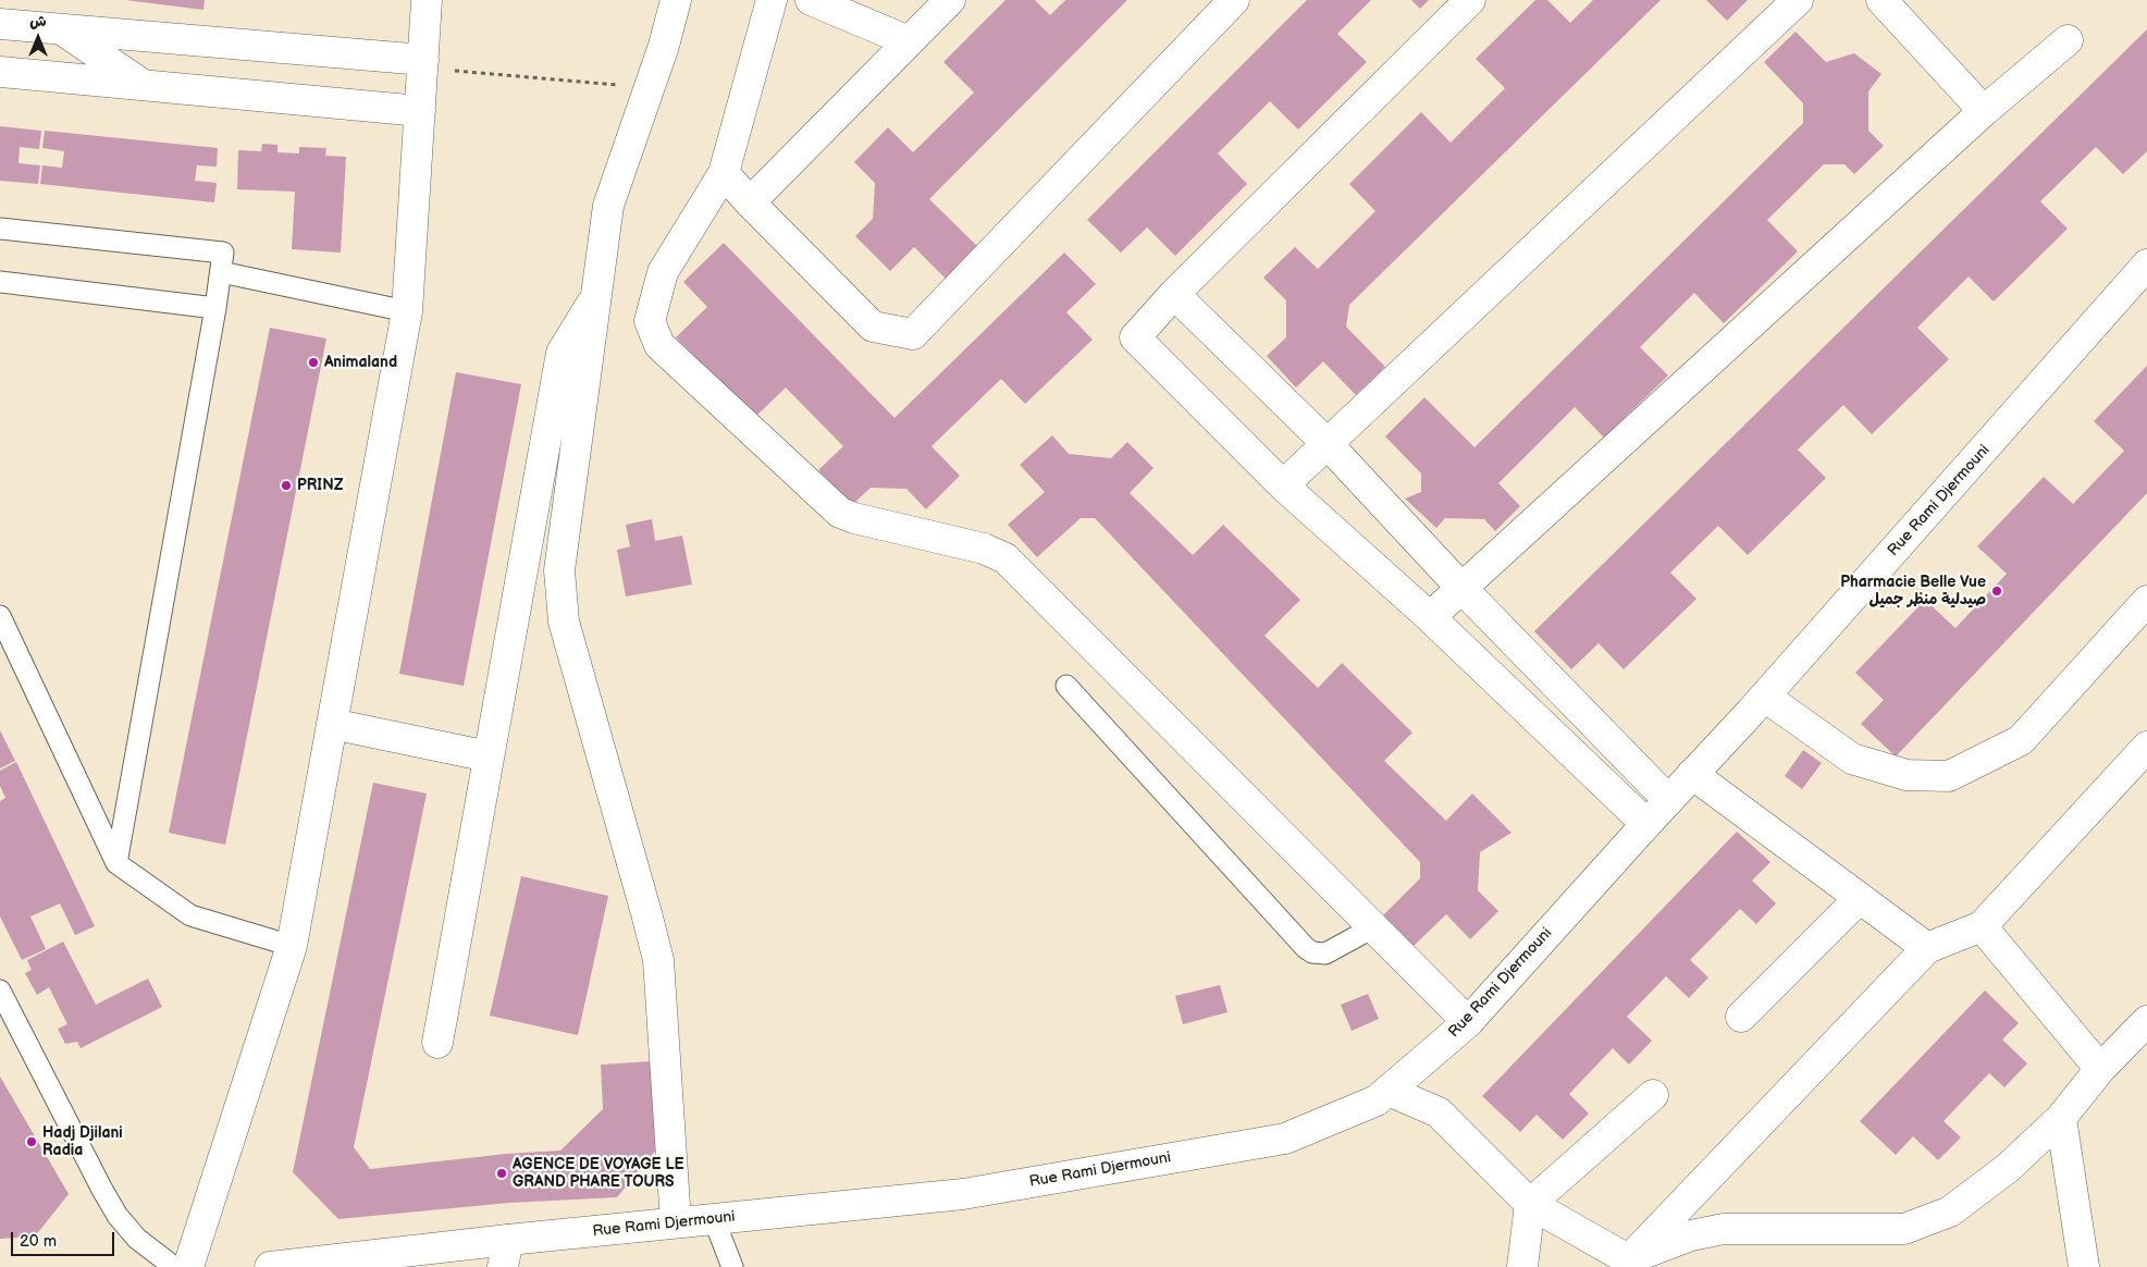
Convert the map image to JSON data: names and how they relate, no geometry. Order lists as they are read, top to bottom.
{
  "streets": {
    "street": ["Rue Rami Djermouni"]
  },
  "places": [
    "Animaland",
    "PRINZ",
    "Pharmacie Belle Vue صيدلية منظر جميل",
    "Hadj Djilani Radia",
    "AGENCE DE VOYAGE LE GRAND PHARE TOURS"
  ],
  "scale_bar": "20 m",
  "north": "top"
}
